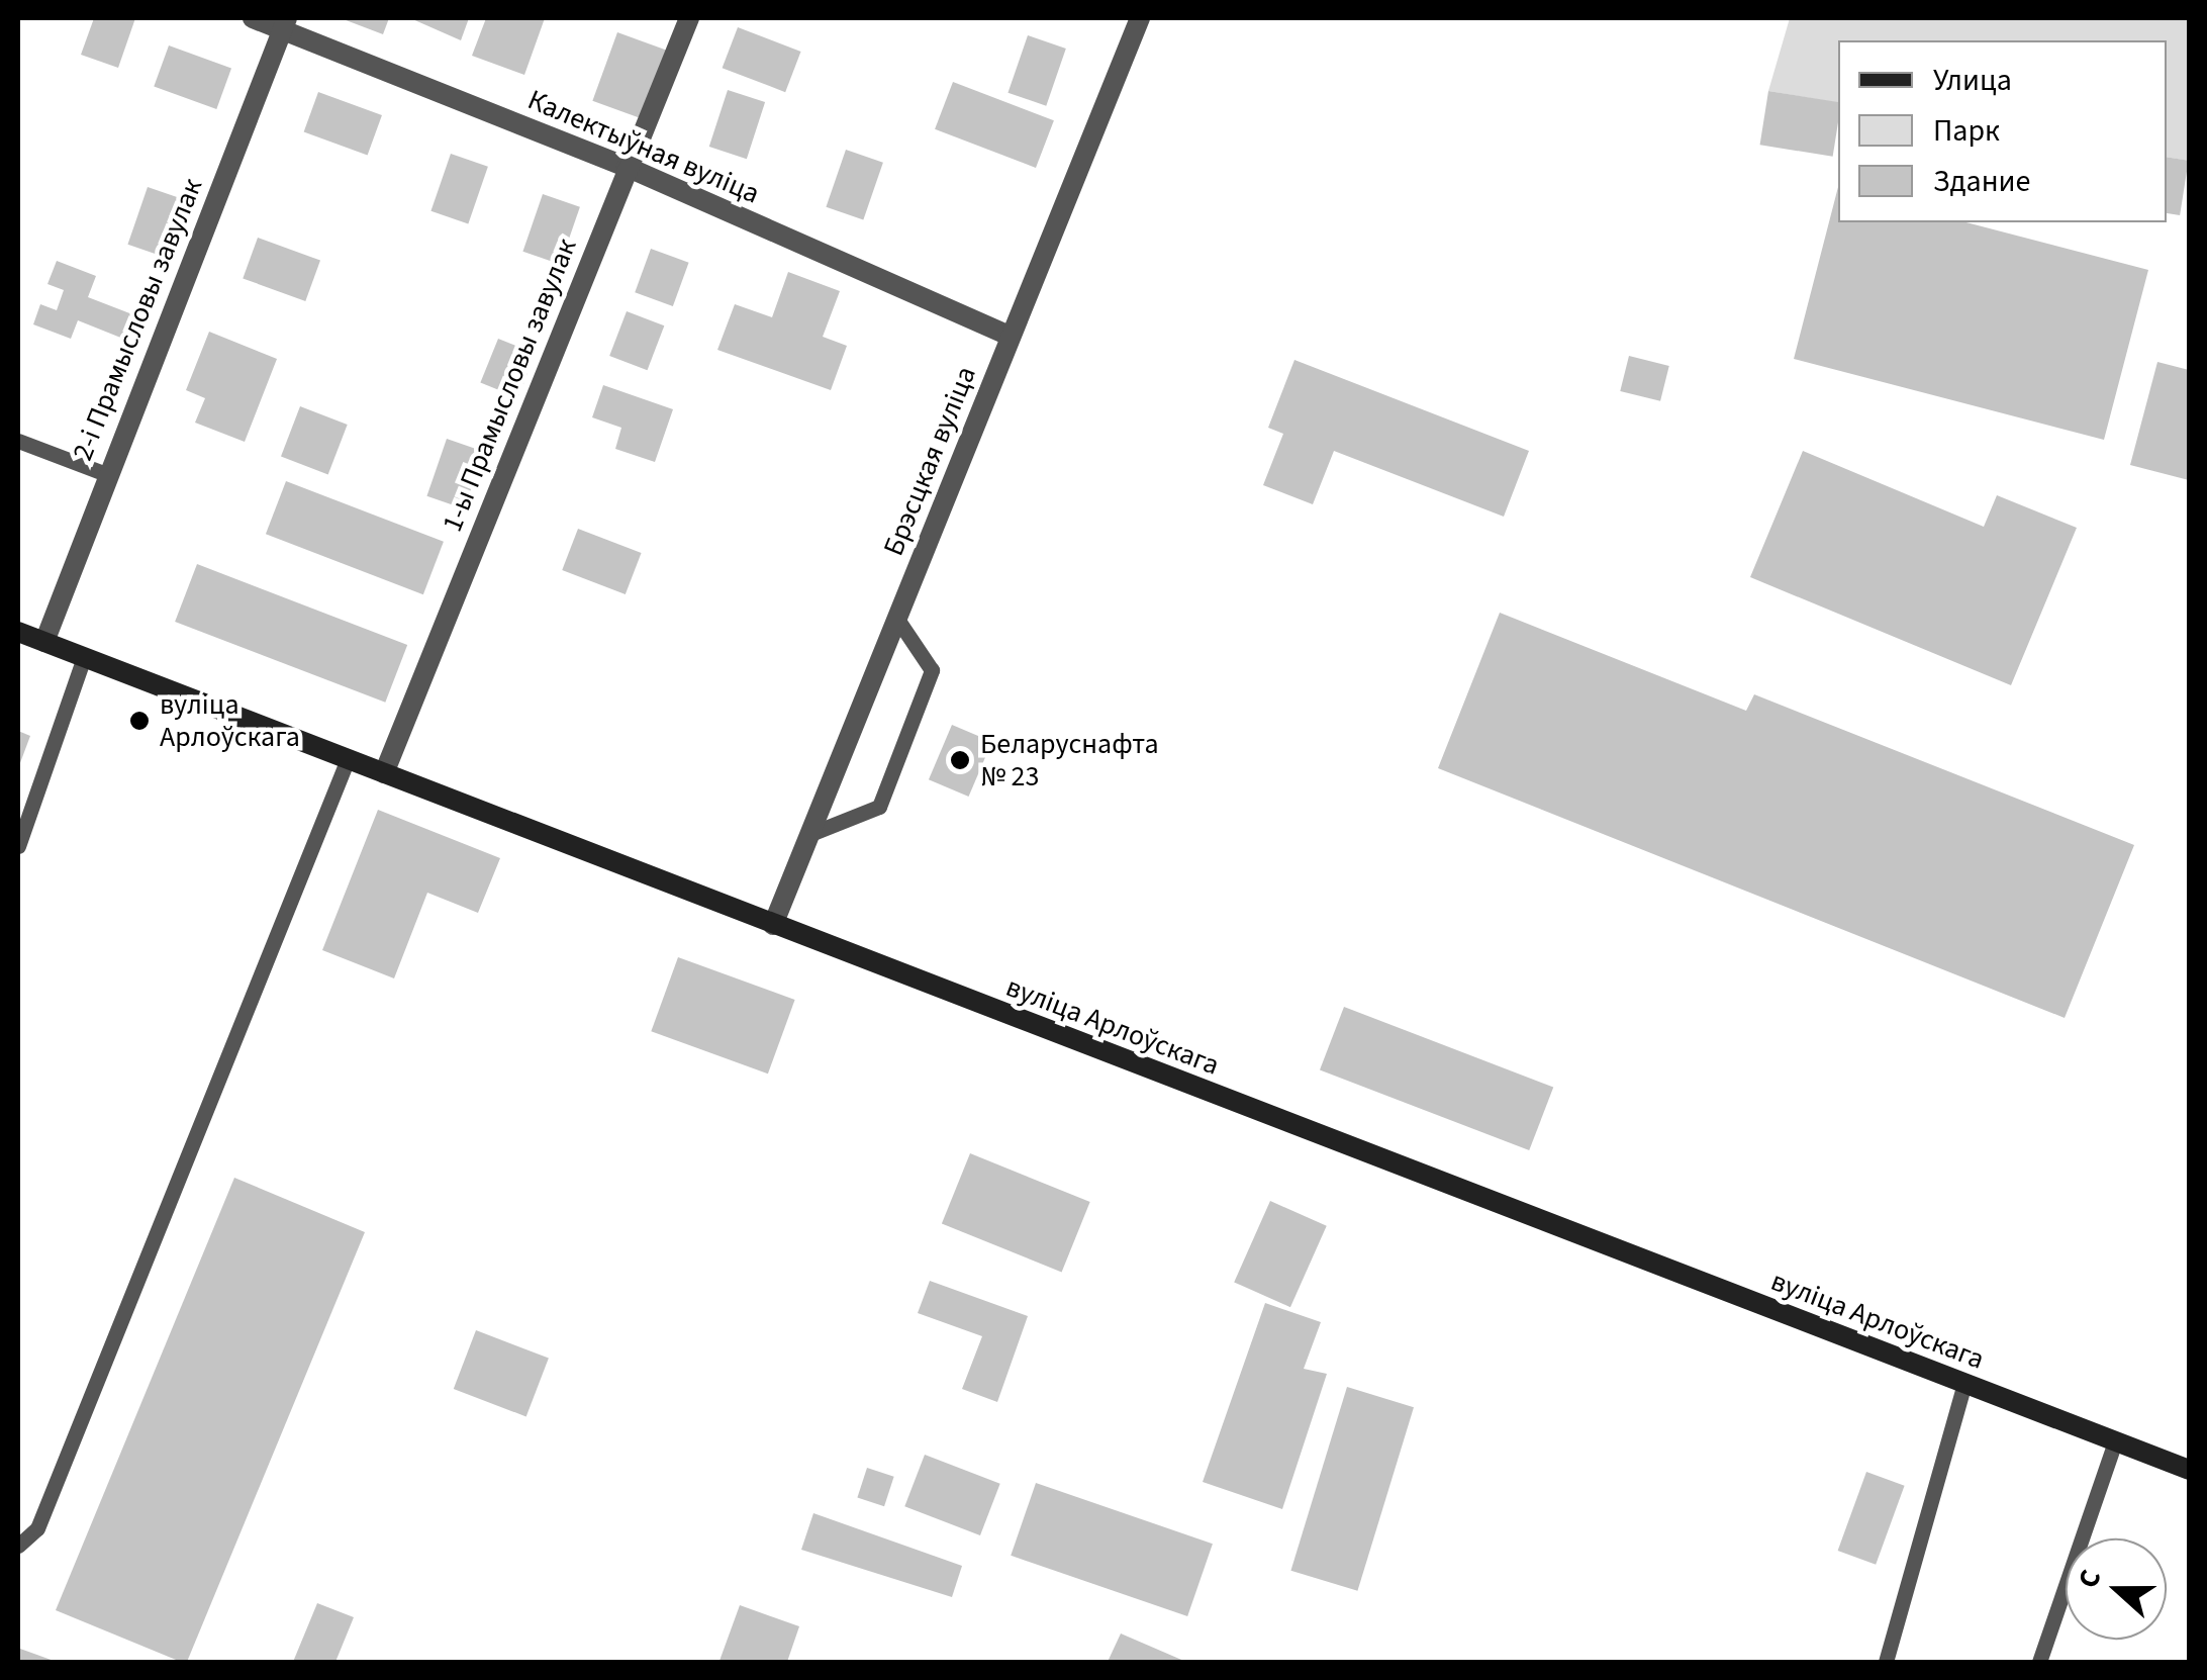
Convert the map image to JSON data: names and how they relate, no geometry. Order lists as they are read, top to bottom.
{
  "streets": {
    "street": [
      "Калектыўная вуліца",
      "2-і Прамысловы завулак",
      "1-ы Прамысловы завулак",
      "Брэсцкая вуліца",
      "вуліца Арлоўскага"
    ]
  },
  "crossings": [
    ["Калектыўная вуліца", "2-і Прамысловы завулак"],
    ["Калектыўная вуліца", "1-ы Прамысловы завулак"],
    ["Калектыўная вуліца", "Брэсцкая вуліца"],
    ["2-і Прамысловы завулак", "вуліца Арлоўскага"],
    ["1-ы Прамысловы завулак", "вуліца Арлоўскага"],
    ["Брэсцкая вуліца", "вуліца Арлоўскага"]
  ],
  "places": ["вуліца Арлоўскага", "Беларуснафта № 23"],
  "legend": ["Улица", "Парк", "Здание"],
  "north": "left"
}
